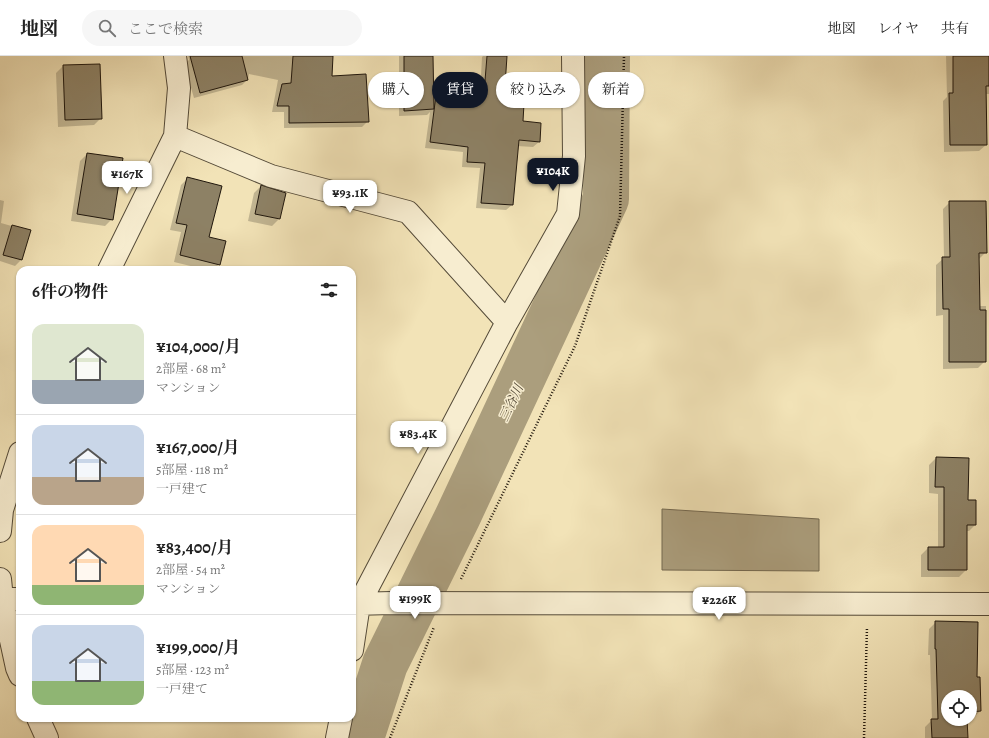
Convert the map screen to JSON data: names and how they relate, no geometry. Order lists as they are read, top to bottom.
{
  "water": ["三谷川"],
  "page": {
    "header": "地図",
    "search": "ここで検索",
    "nav": ["地図", "レイヤ", "共有"],
    "chip": [
      "購入",
      "賃貸",
      "絞り込み",
      "新着"
    ],
    "price": [
      "¥104K",
      "¥167K",
      "¥93.1K",
      "¥83.4K",
      "¥199K",
      "¥226K"
    ],
    "heading": "6件の物件",
    "list": [
      {
        "name": "¥104,000/月",
        "note": "2部屋 · 68 m² · マンション"
      },
      {
        "name": "¥167,000/月",
        "note": "5部屋 · 118 m² · 一戸建て"
      },
      {
        "name": "¥83,400/月",
        "note": "2部屋 · 54 m² · マンション"
      },
      {
        "name": "¥199,000/月",
        "note": "5部屋 · 123 m² · 一戸建て"
      }
    ]
  }
}
